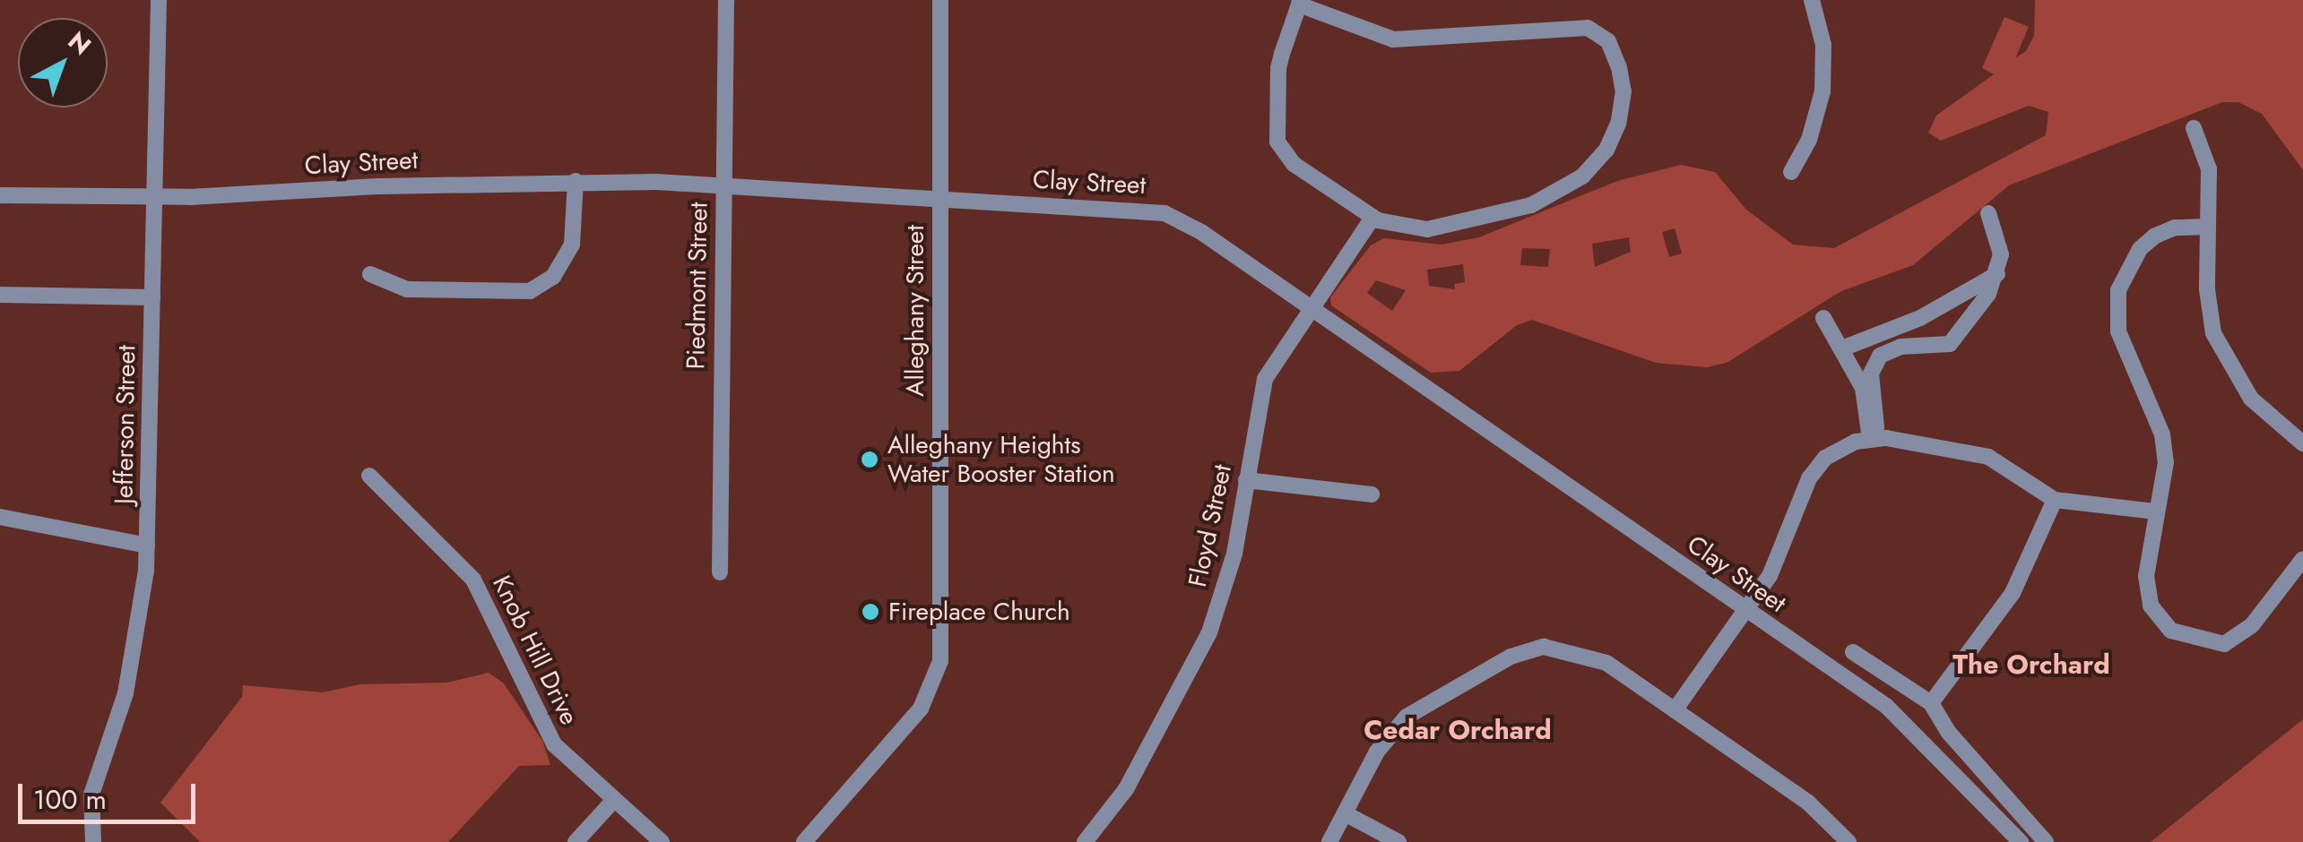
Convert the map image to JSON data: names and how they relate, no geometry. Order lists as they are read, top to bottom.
{
  "streets": {
    "street": [
      "Clay Street",
      "Piedmont Street",
      "Alleghany Street",
      "Jefferson Street",
      "Floyd Street",
      "Knob Hill Drive"
    ]
  },
  "crossings": [
    ["Clay Street", "Piedmont Street"],
    ["Clay Street", "Alleghany Street"],
    ["Clay Street", "Jefferson Street"],
    ["Clay Street", "Floyd Street"]
  ],
  "districts": ["The Orchard", "Cedar Orchard"],
  "places": ["Alleghany Heights Water Booster Station", "Fireplace Church"],
  "scale_bar": "100 m",
  "north": "top right"
}
